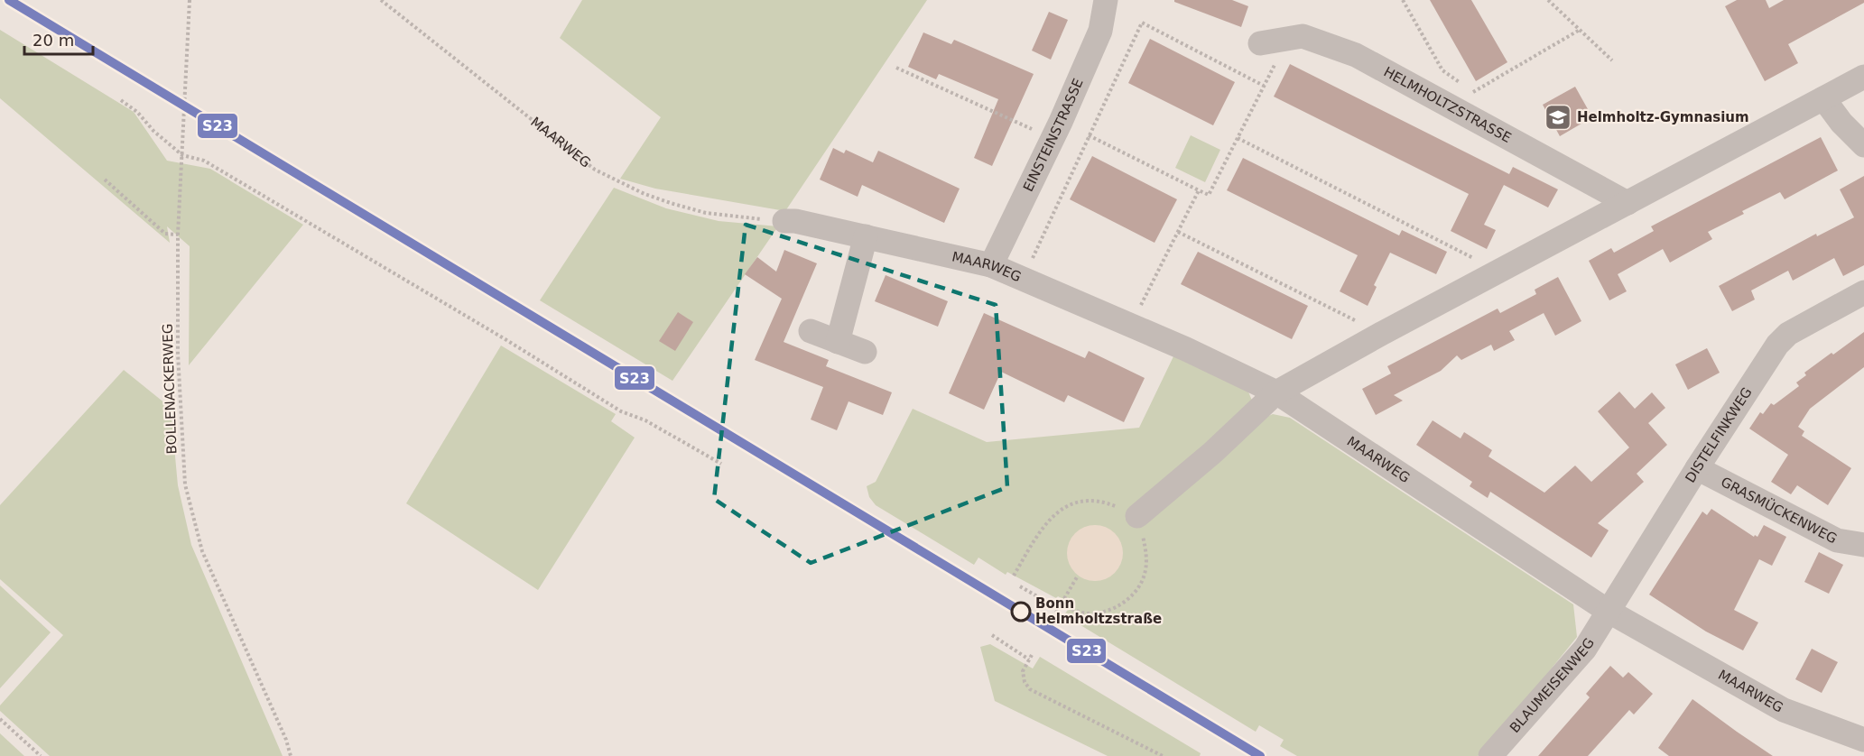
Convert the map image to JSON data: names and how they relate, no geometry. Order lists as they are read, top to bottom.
{
  "streets": {
    "street": [
      "HELMHOLTZSTRASSE",
      "EINSTEINSTRASSE",
      "MAARWEG",
      "DISTELFINKWEG",
      "GRASMÜCKENWEG",
      "BLAUMEISENWEG"
    ],
    "path": ["BOLLENACKERWEG"]
  },
  "crossings": [
    ["EINSTEINSTRASSE", "MAARWEG"],
    ["MAARWEG", "DISTELFINKWEG"],
    ["MAARWEG", "BLAUMEISENWEG"],
    ["DISTELFINKWEG", "GRASMÜCKENWEG"],
    ["DISTELFINKWEG", "BLAUMEISENWEG"]
  ],
  "places": {
    "school or university": ["Helmholtz-Gymnasium"],
    "other": ["Bonn Helmholtzstraße"]
  },
  "lines": ["transit line S23"],
  "scale_bar": "20 m"
}
